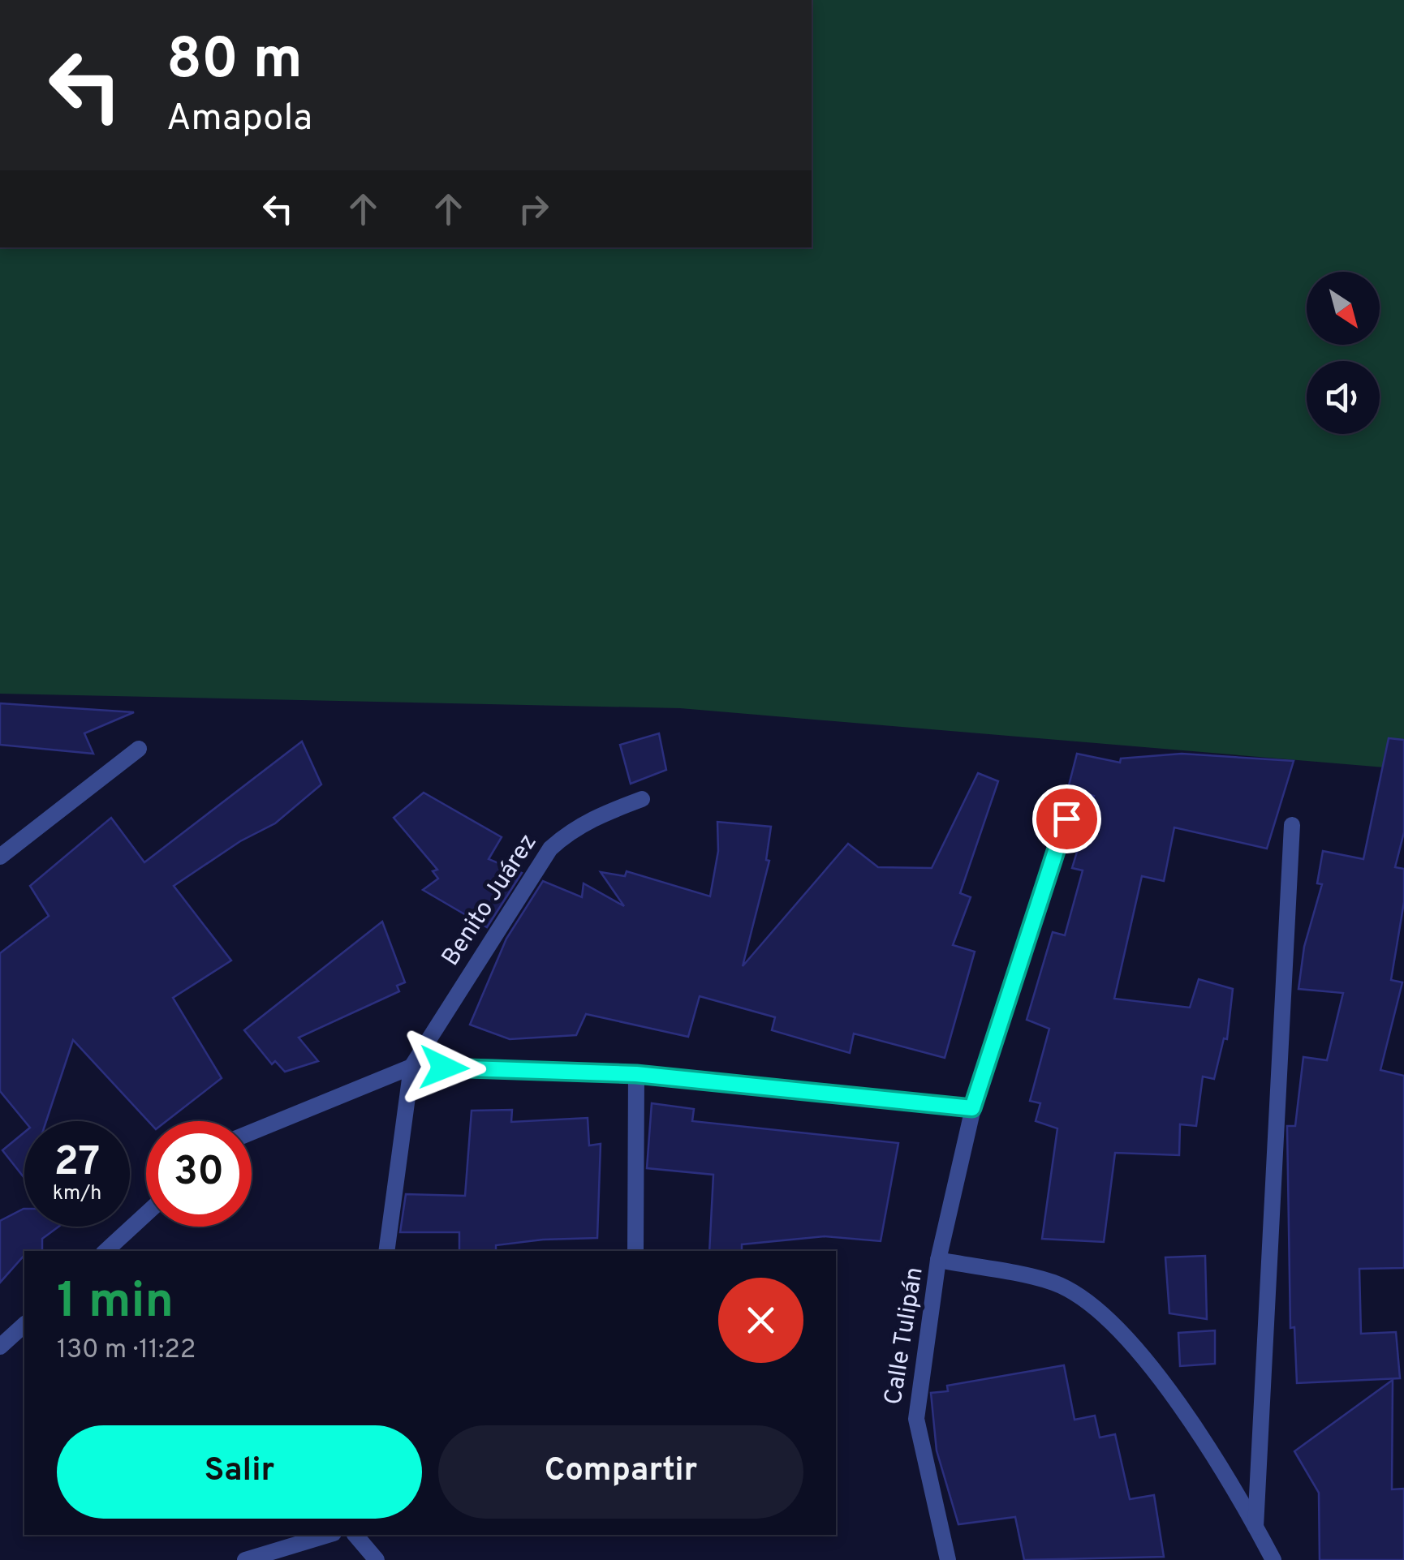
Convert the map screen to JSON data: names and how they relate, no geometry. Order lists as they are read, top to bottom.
{
  "streets": {
    "street": ["Benito Juárez", "Calle Tulipán"]
  },
  "north": "bottom right",
  "page": {
    "turn": ["80 m", "Amapola"],
    "speed": "27 km/h",
    "limit": "30",
    "heading": ["1 min", "130 m · 11:22"],
    "buttons": ["Salir", "Compartir"]
  }
}
